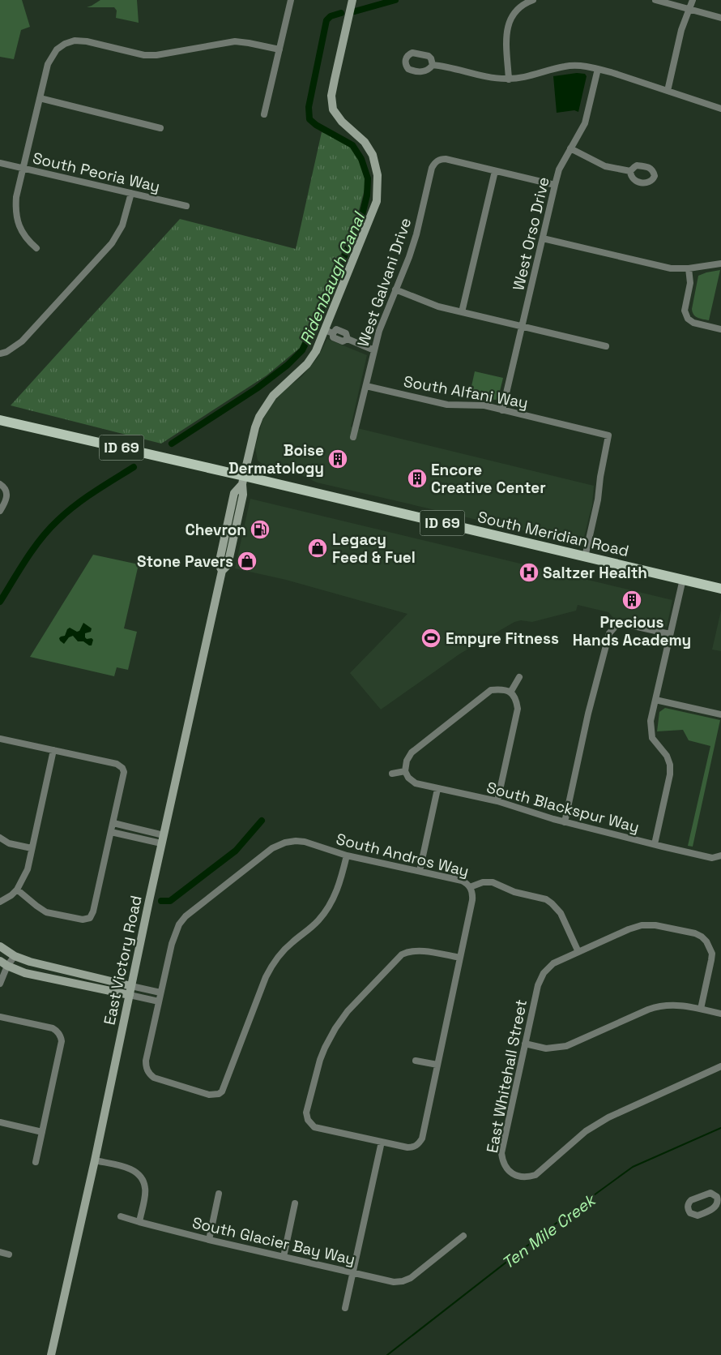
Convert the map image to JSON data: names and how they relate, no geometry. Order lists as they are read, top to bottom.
{
  "streets": {
    "main road": ["ID 69", "South Meridian Road", "East Victory Road"],
    "street": [
      "South Peoria Way",
      "West Orso Drive",
      "West Galvani Drive",
      "South Alfani Way",
      "South Blackspur Way",
      "South Andros Way",
      "East Whitehall Street",
      "South Glacier Bay Way"
    ]
  },
  "crossings": [
    ["West Orso Drive", "South Alfani Way"],
    ["West Galvani Drive", "South Alfani Way"],
    ["South Alfani Way", "South Meridian Road"],
    ["South Meridian Road", "East Victory Road"],
    ["South Andros Way", "East Whitehall Street"]
  ],
  "water": ["Ridenbaugh Canal", "Ten Mile Creek"],
  "places": {
    "building": ["Boise Dermatology", "Encore Creative Center", "Precious Hands Academy"],
    "fuel station": ["Chevron"],
    "shop": ["Legacy Feed & Fuel", "Stone Pavers"],
    "hospital": ["Saltzer Health"],
    "sports": ["Empyre Fitness"]
  }
}
